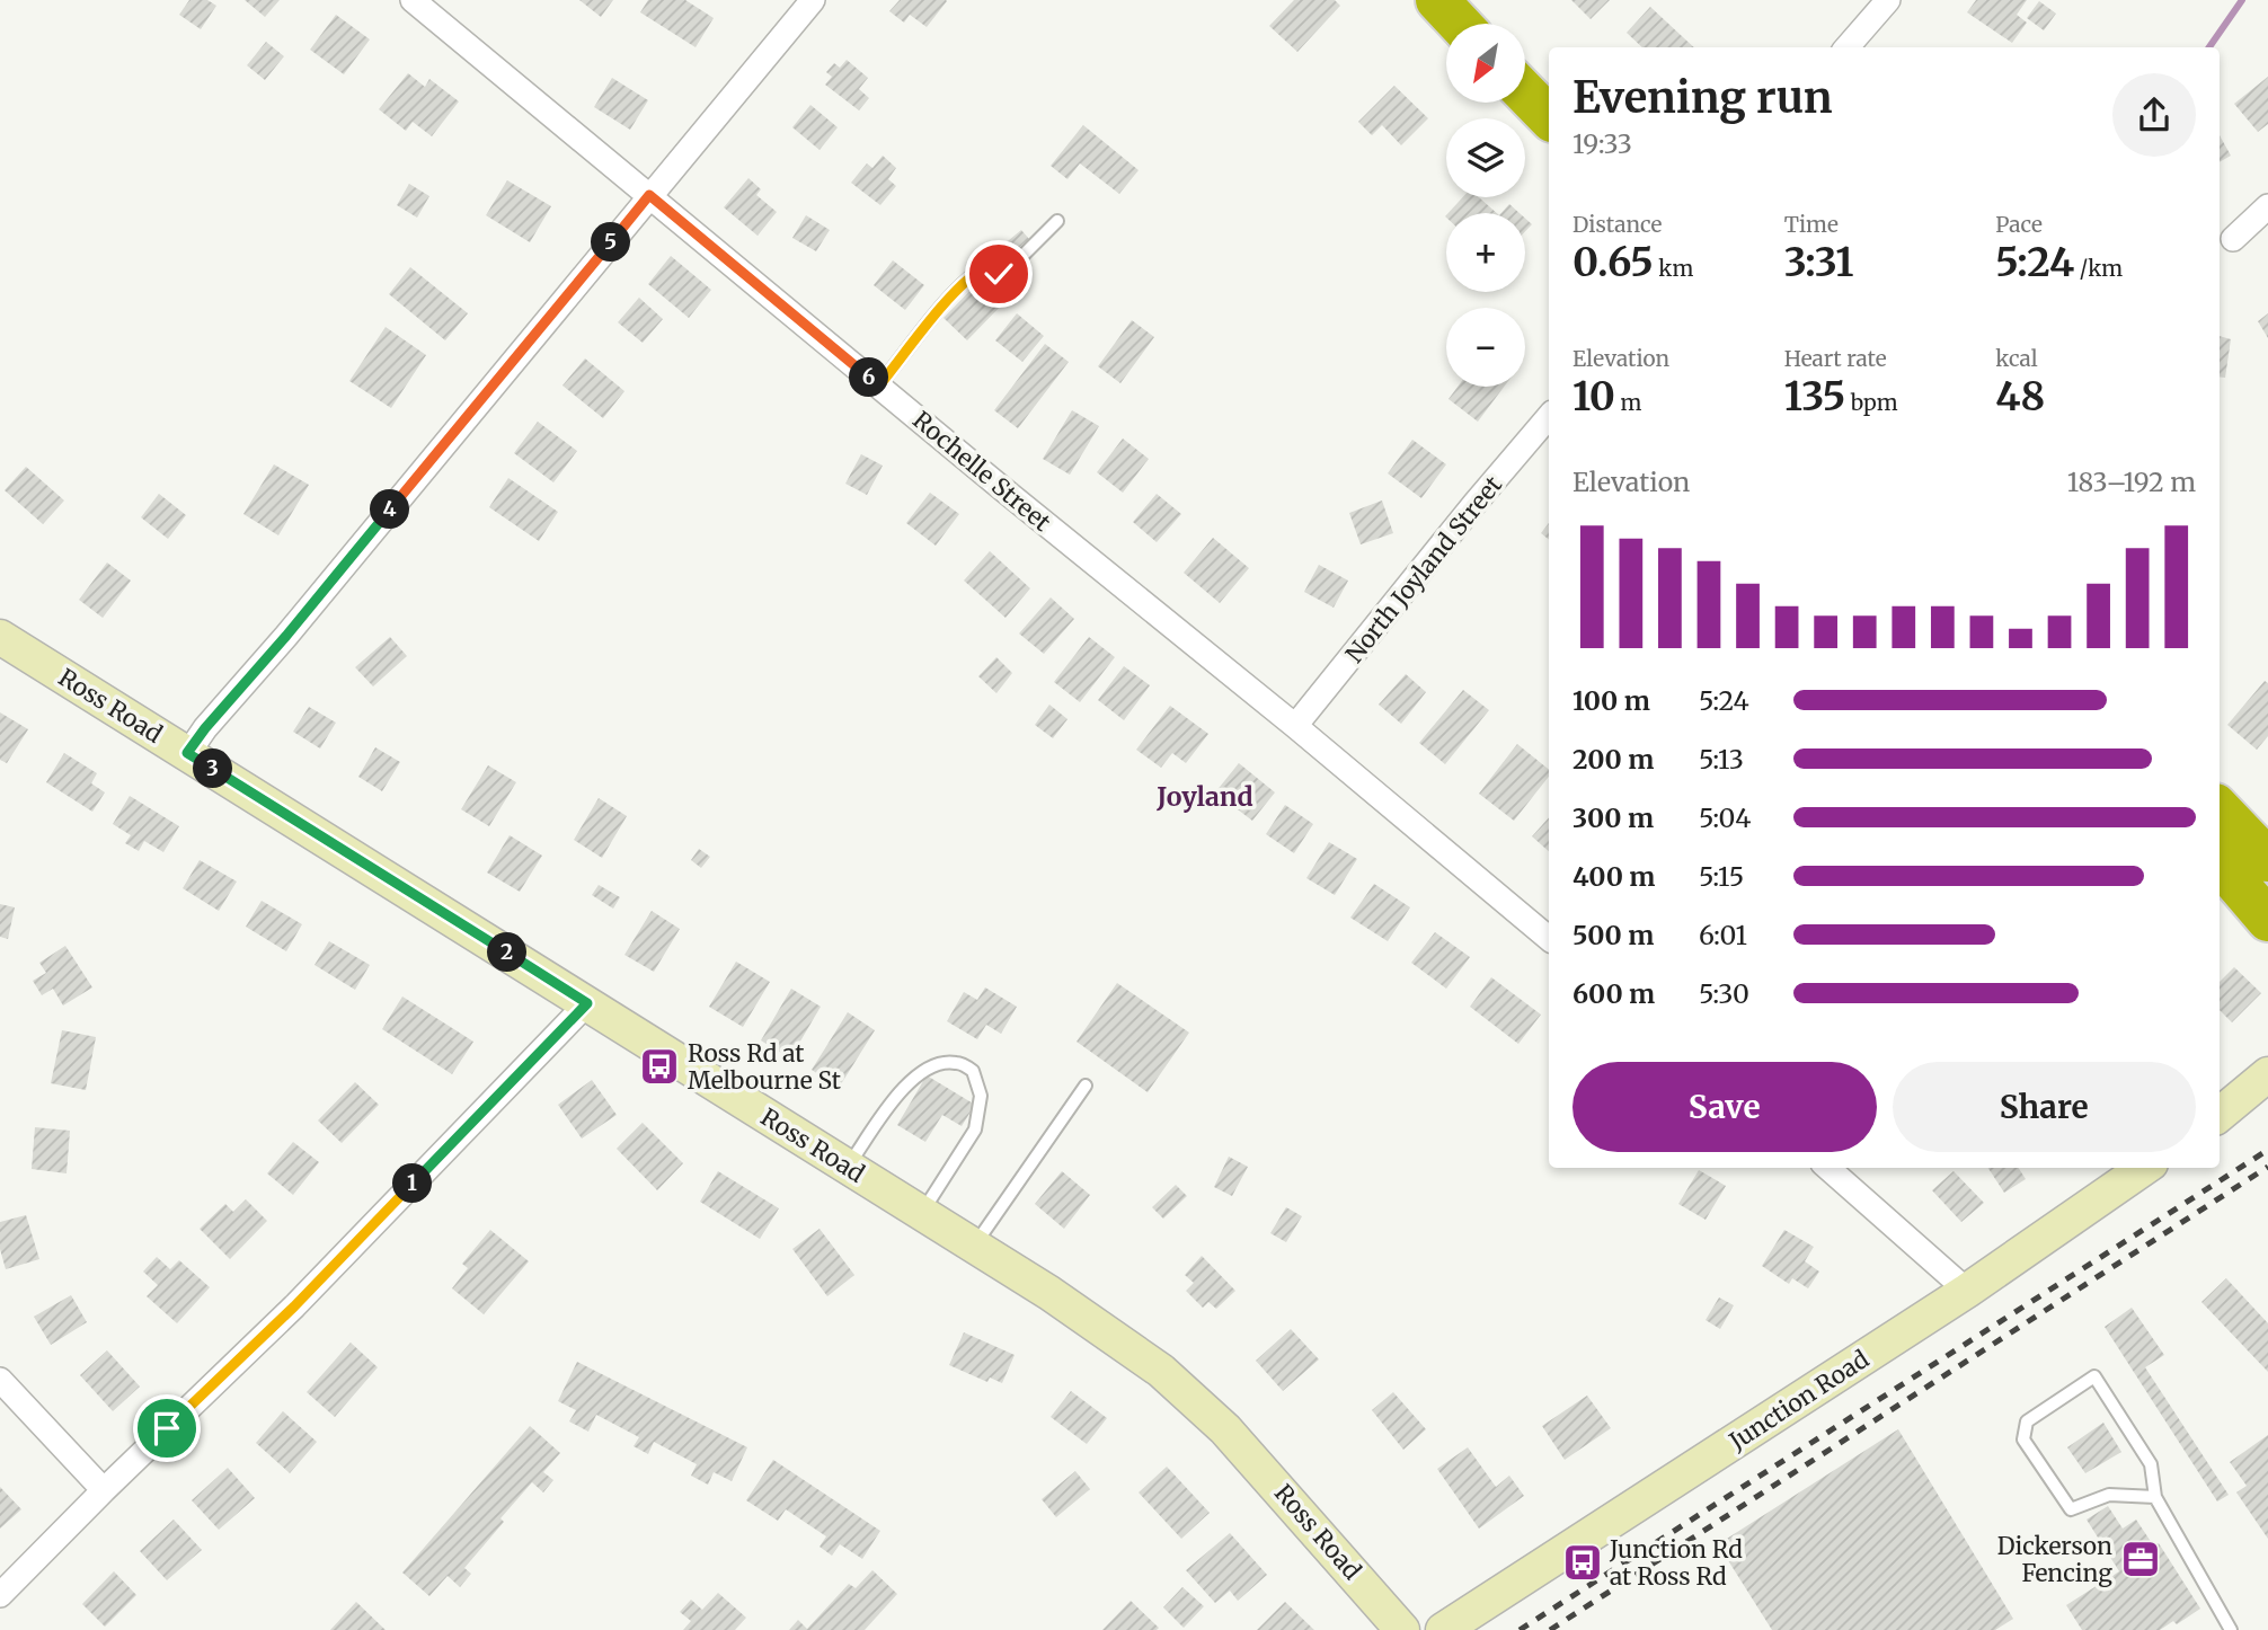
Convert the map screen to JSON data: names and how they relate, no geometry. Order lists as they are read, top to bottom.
{
  "streets": {
    "street": [
      "Rochelle Street",
      "North Joyland Street",
      "Ross Road",
      "Junction Road"
    ]
  },
  "crossings": [
    ["Rochelle Street", "North Joyland Street"]
  ],
  "districts": ["Joyland"],
  "places": {
    "bus stop": ["Ross Rd at Melbourne St", "Junction Rd at Ross Rd"],
    "office": ["Dickerson Fencing"]
  },
  "north": "bottom left",
  "page": {
    "map_buttons": ["+", "−"],
    "heading": ["Evening run", "19:33"],
    "stats": [
      ["Distance", "0.65 km"],
      ["Time", "3:31"],
      ["Pace", "5:24 /km"],
      ["Elevation", "10 m"],
      ["Heart rate", "135 bpm"],
      ["kcal", "48"]
    ],
    "pins": [
      "5",
      "6",
      "4",
      "3",
      "2",
      "1"
    ],
    "chart": ["Elevation", "183–192 m"],
    "list": [
      {
        "name": "100 m",
        "note": "5:24"
      },
      {
        "name": "200 m",
        "note": "5:13"
      },
      {
        "name": "300 m",
        "note": "5:04"
      },
      {
        "name": "400 m",
        "note": "5:15"
      },
      {
        "name": "500 m",
        "note": "6:01"
      },
      {
        "name": "600 m",
        "note": "5:30"
      }
    ],
    "buttons": ["Save", "Share"]
  }
}
